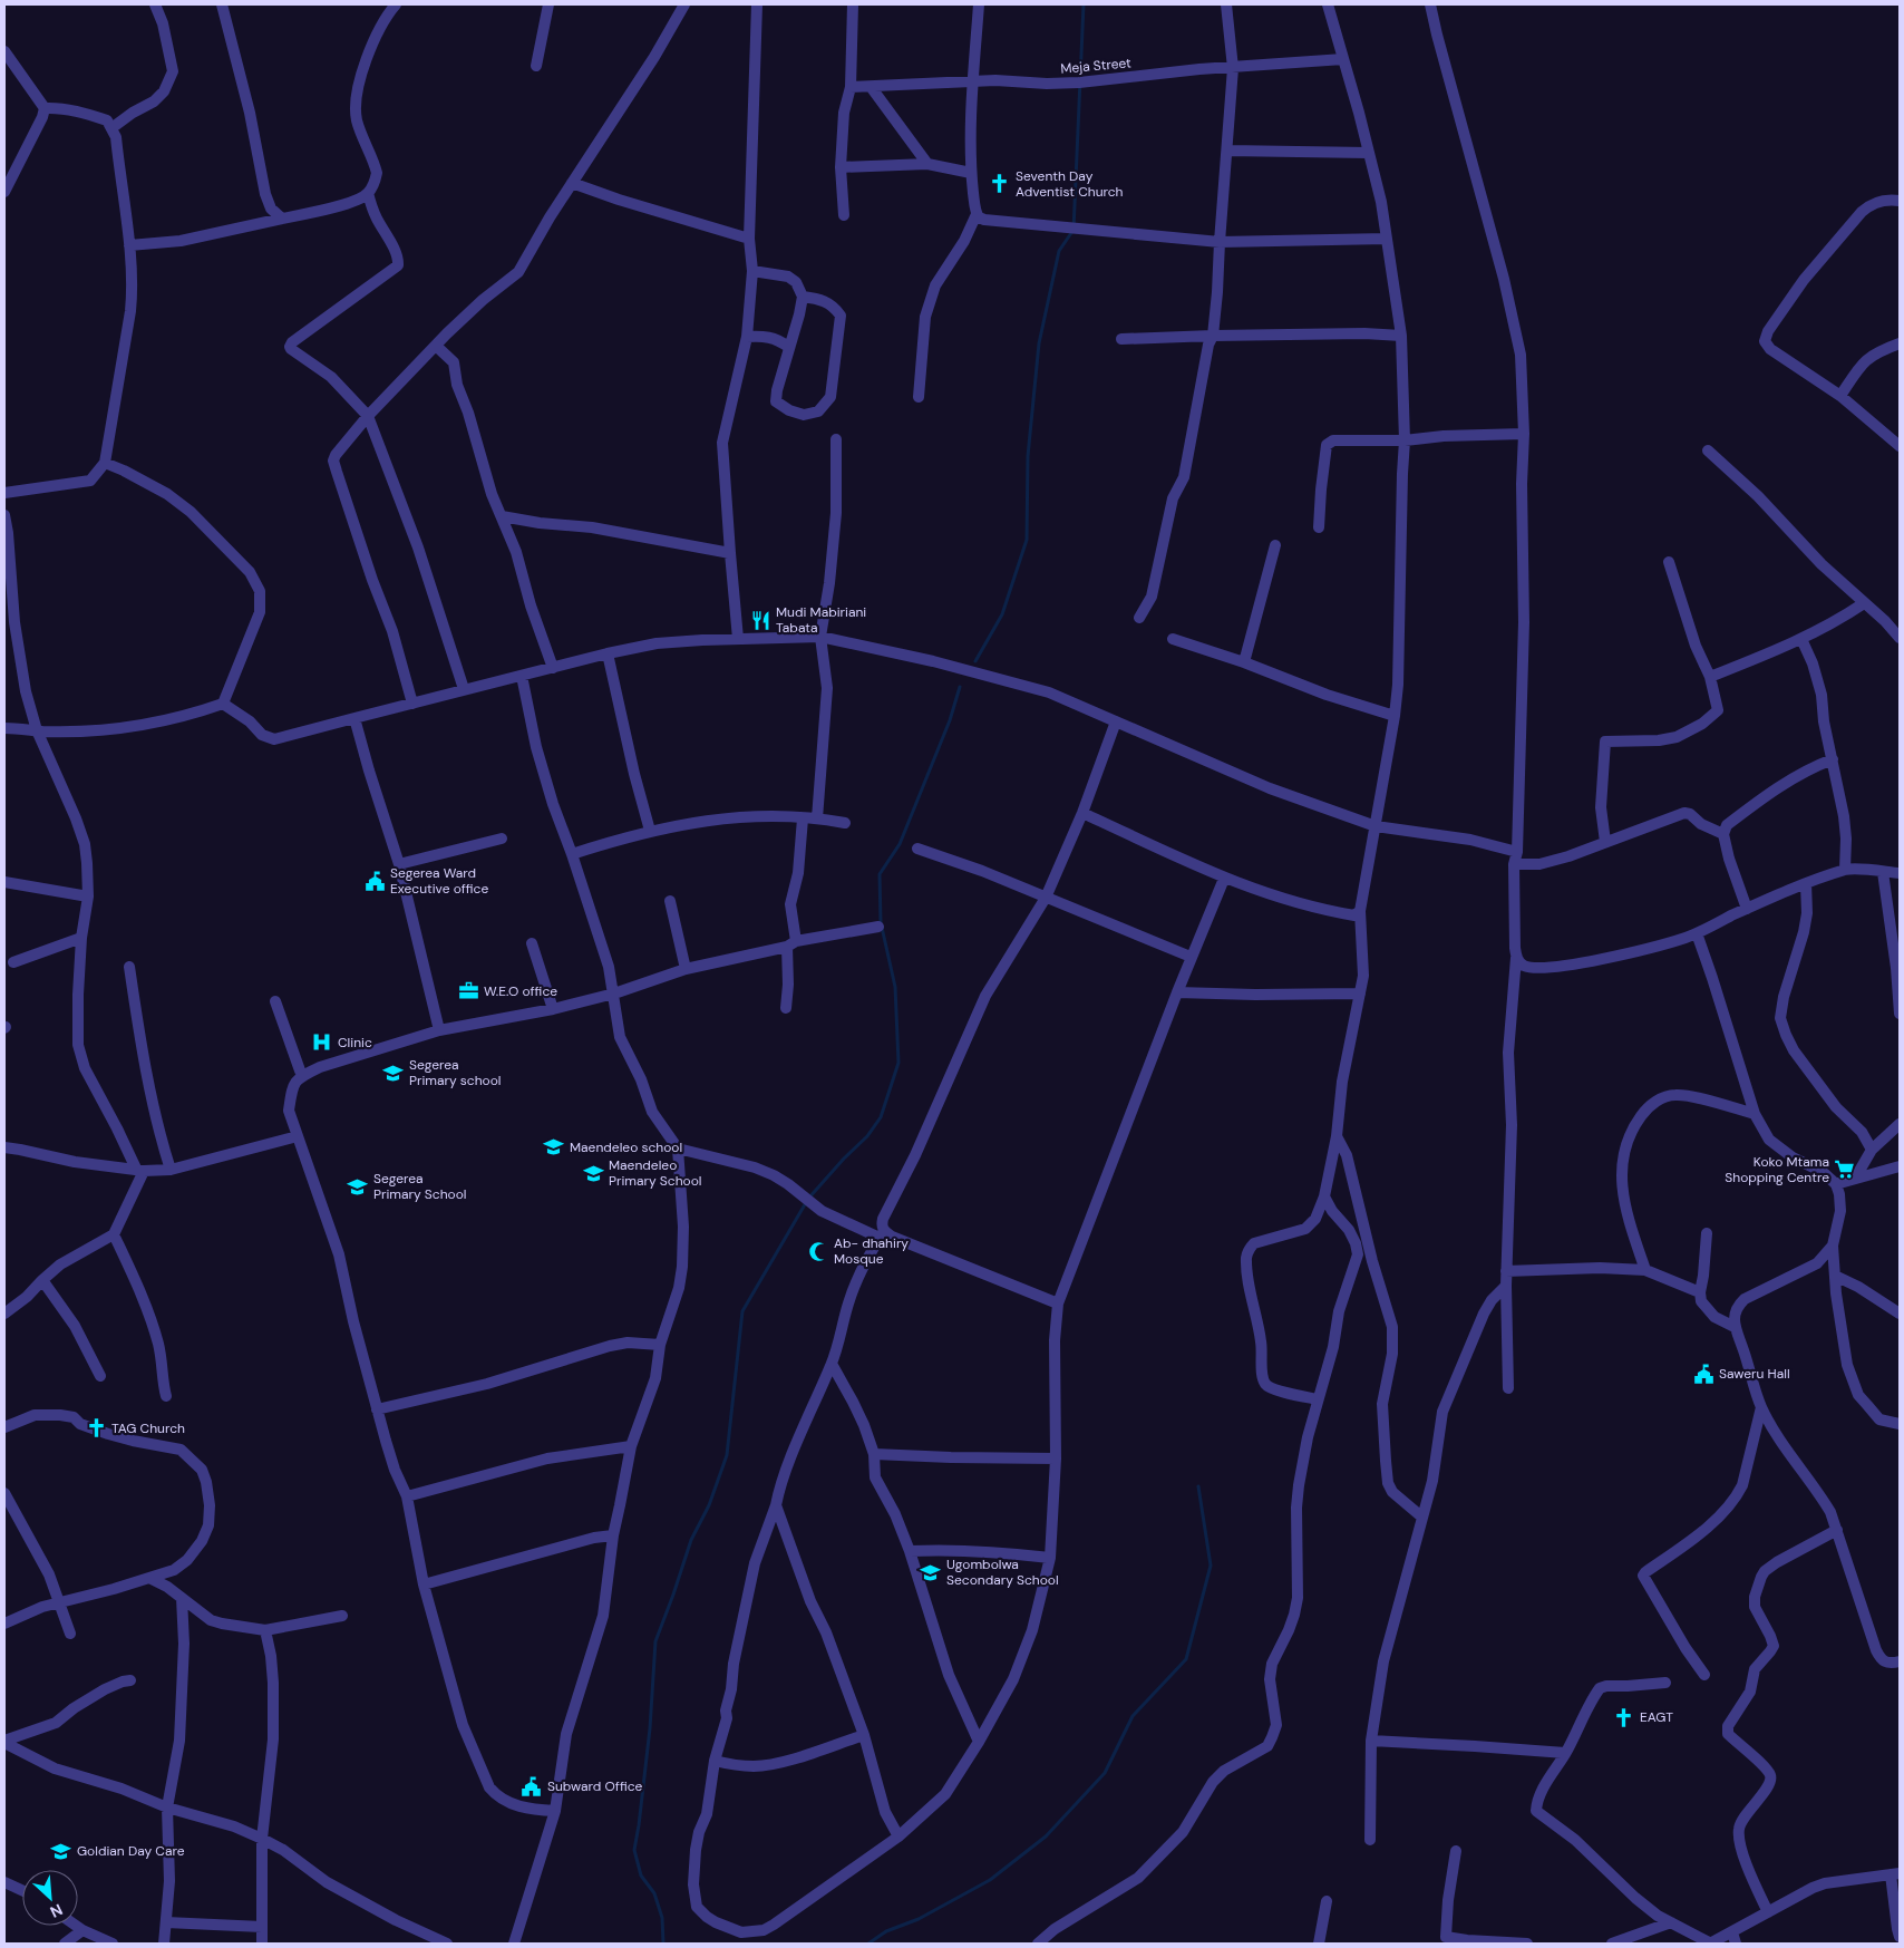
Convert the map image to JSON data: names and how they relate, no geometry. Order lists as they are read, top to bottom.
{
  "streets": {
    "street": ["Meja Street"]
  },
  "places": {
    "church": ["Seventh Day Adventist Church", "TAG Church", "EAGT"],
    "restaurant": ["Mudi Mabiriani Tabata"],
    "public building": ["Segerea Ward Executive office", "Saweru Hall", "Subward Office"],
    "office": ["W.E.O office"],
    "hospital": ["Clinic"],
    "school or university": [
      "Segerea Primary school",
      "Maendeleo school",
      "Maendeleo Primary School",
      "Segerea Primary School",
      "Ugombolwa Secondary School",
      "Goldian Day Care"
    ],
    "supermarket": ["Koko Mtama Shopping Centre"],
    "mosque": ["Ab- dhahiry Mosque"]
  },
  "north": "bottom right"
}
